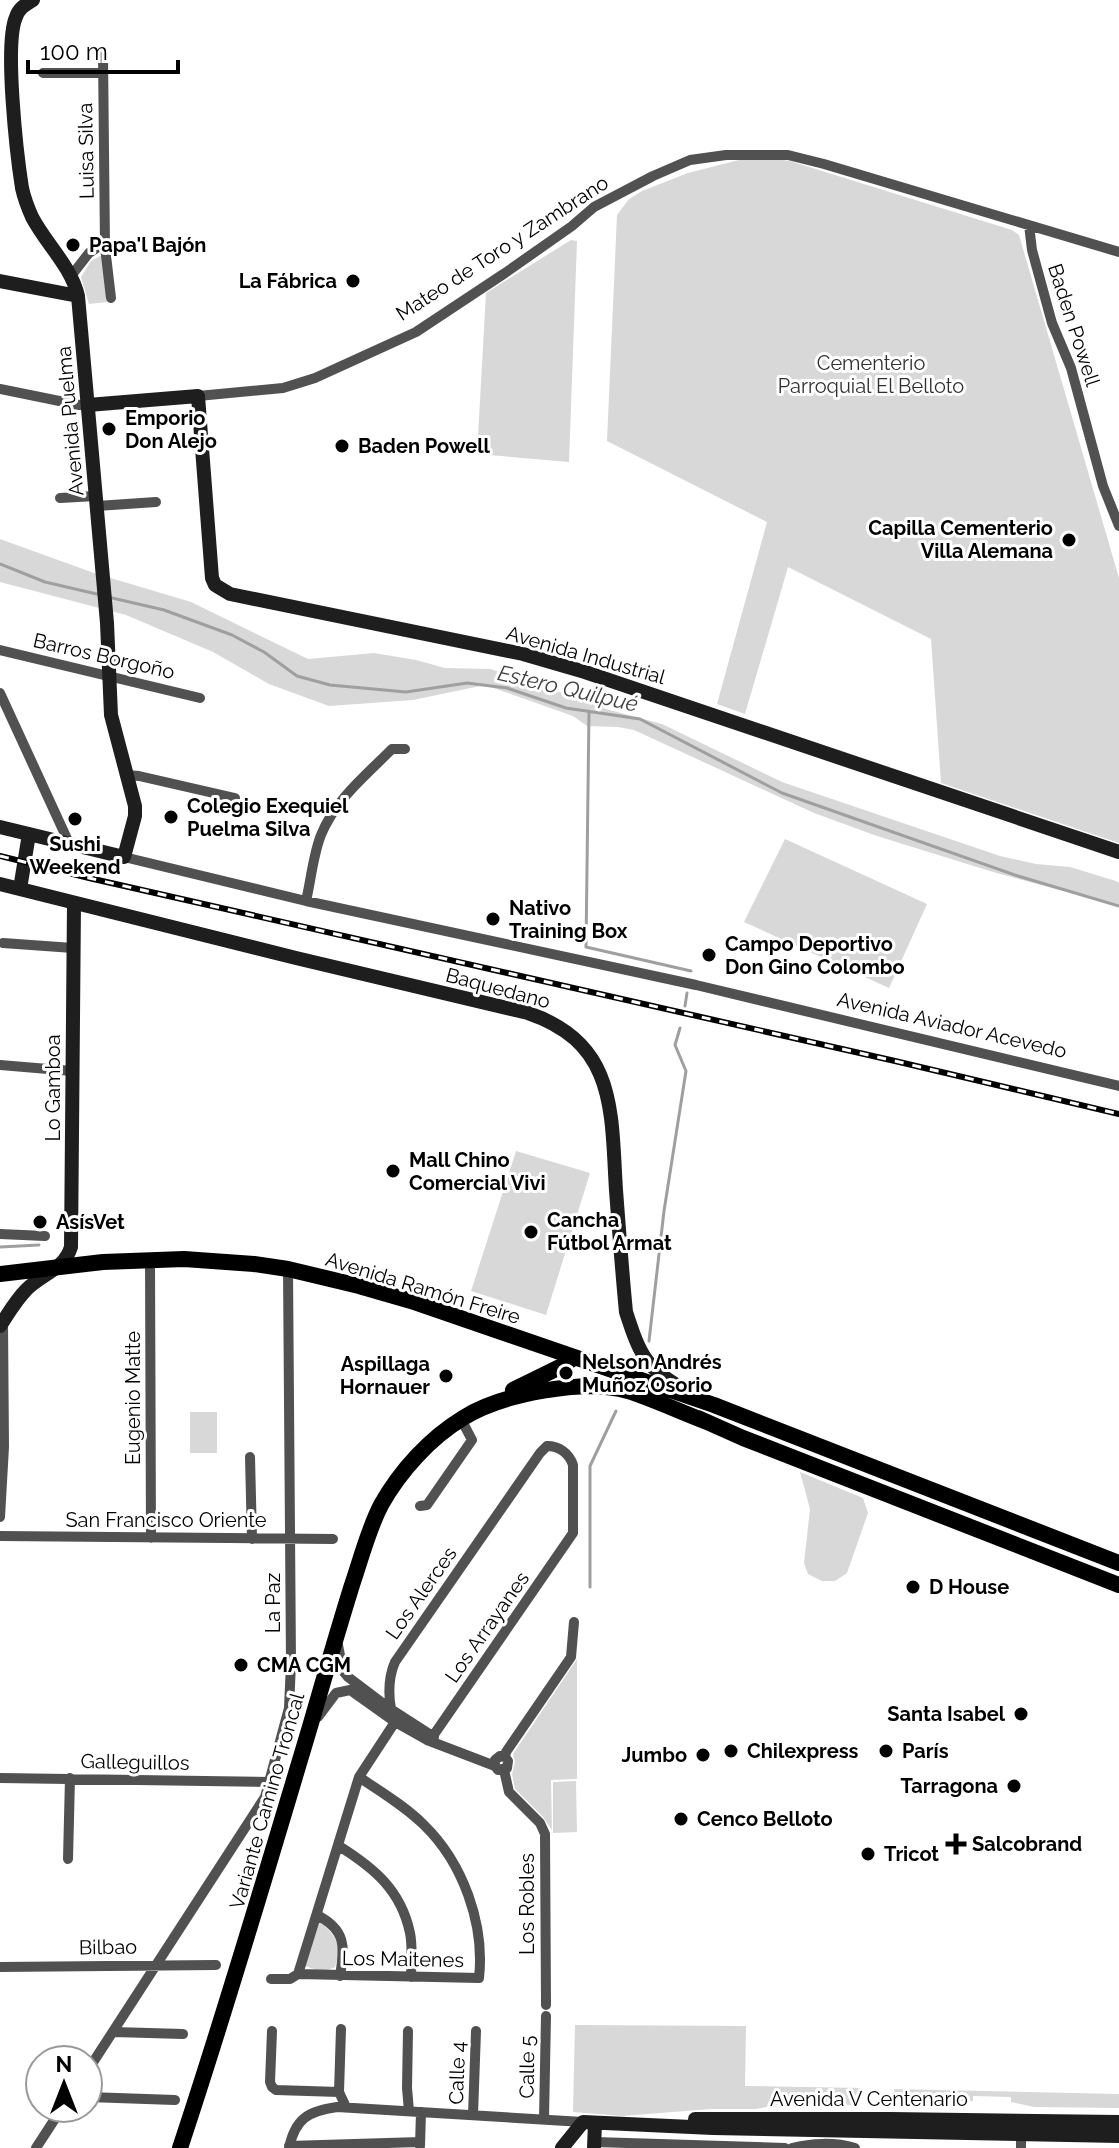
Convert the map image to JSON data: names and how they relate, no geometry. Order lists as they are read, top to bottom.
{
  "streets": {
    "main road": ["Avenida Ramón Freire", "Variante Camino Troncal"],
    "street": [
      "Luisa Silva",
      "Mateo de Toro y Zambrano",
      "Baden Powell",
      "Avenida Puelma",
      "Avenida Industrial",
      "Barros Borgoño",
      "Baquedano",
      "Avenida Aviador Acevedo",
      "Lo Gamboa",
      "Eugenio Matte",
      "San Francisco Oriente",
      "Los Alerces",
      "La Paz",
      "Los Arrayanes",
      "Galleguillos",
      "Los Robles",
      "Bilbao",
      "Los Maitenes",
      "Calle 5",
      "Calle 4",
      "Avenida V Centenario"
    ]
  },
  "crossings": [
    ["Mateo de Toro y Zambrano", "Baden Powell"],
    ["Mateo de Toro y Zambrano", "Avenida Puelma"],
    ["Mateo de Toro y Zambrano", "Avenida Industrial"],
    ["Avenida Puelma", "Barros Borgoño"],
    ["Avenida Puelma", "Avenida Aviador Acevedo"],
    ["Baquedano", "Lo Gamboa"],
    ["Baquedano", "Avenida Ramón Freire"],
    ["Lo Gamboa", "Avenida Ramón Freire"],
    ["Avenida Ramón Freire", "Eugenio Matte"],
    ["Avenida Ramón Freire", "La Paz"],
    ["Avenida Ramón Freire", "Variante Camino Troncal"],
    ["Eugenio Matte", "San Francisco Oriente"],
    ["San Francisco Oriente", "La Paz"],
    ["Los Alerces", "Los Arrayanes"],
    ["La Paz", "Galleguillos"],
    ["La Paz", "Bilbao"],
    ["Los Robles", "Calle 5"],
    ["Calle 5", "Avenida V Centenario"],
    ["Calle 4", "Avenida V Centenario"]
  ],
  "water": ["Estero Quilpué"],
  "parks": ["Cementerio Parroquial El Belloto"],
  "places": {
    "other": [
      "Papa'l Bajón",
      "La Fábrica",
      "Emporio Don Alejo",
      "Baden Powell",
      "Capilla Cementerio Villa Alemana",
      "Colegio Exequiel Puelma Silva",
      "Sushi Weekend",
      "Nativo Training Box",
      "Campo Deportivo Don Gino Colombo",
      "Mall Chino Comercial Vivi",
      "AsísVet",
      "Cancha Fútbol Armat",
      "Nelson Andrés Muñoz Osorio",
      "Aspillaga Hornauer",
      "D House",
      "CMA CGM",
      "Santa Isabel",
      "Chilexpress",
      "París",
      "Jumbo",
      "Tarragona",
      "Cenco Belloto",
      "Tricot"
    ],
    "health": ["Salcobrand"]
  },
  "scale_bar": "100 m",
  "north": "top"
}
